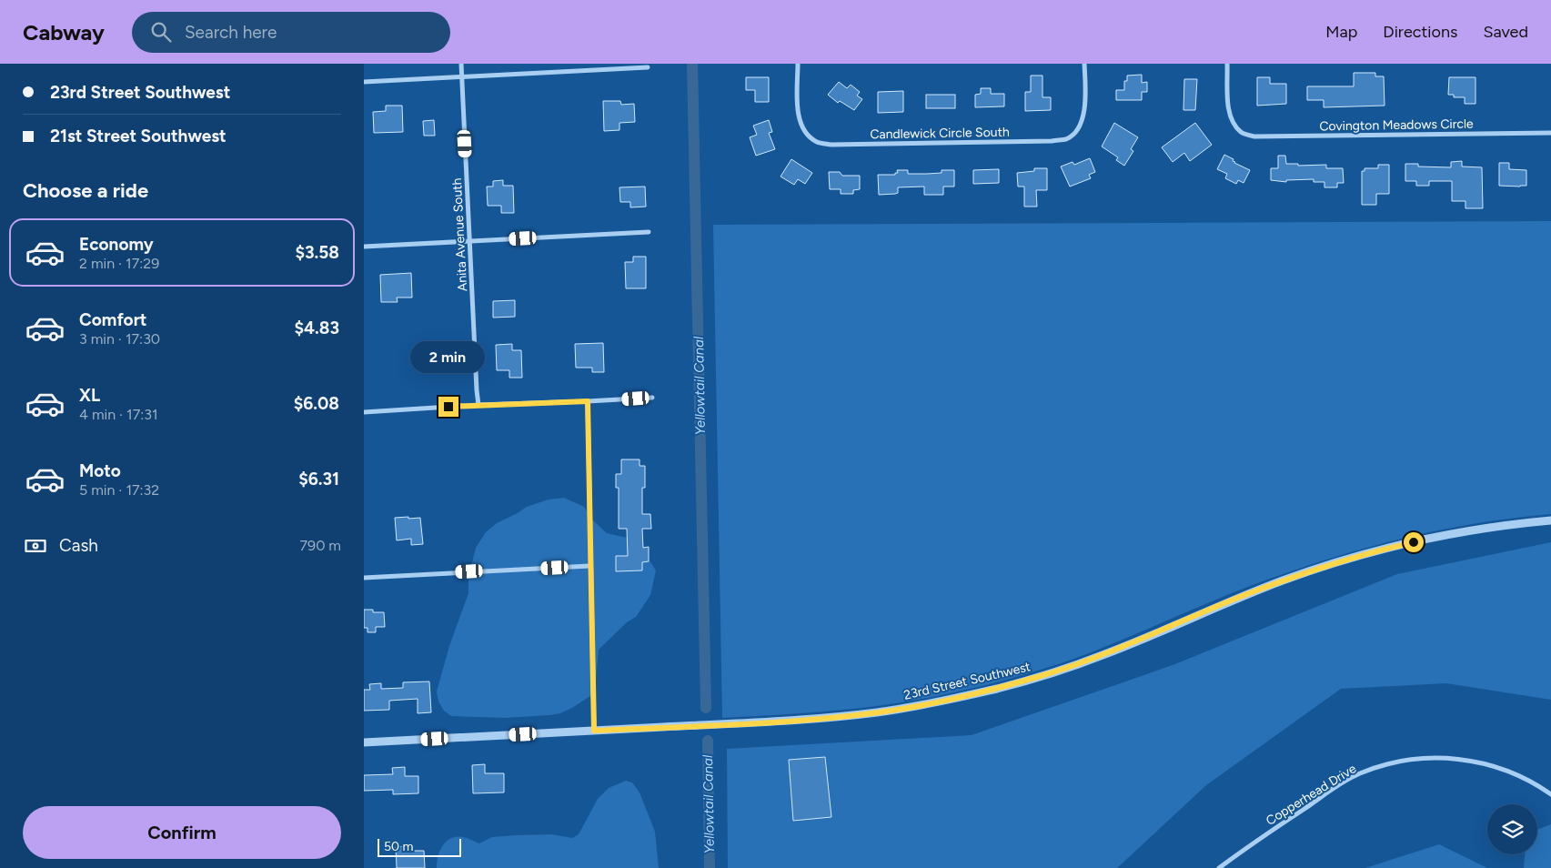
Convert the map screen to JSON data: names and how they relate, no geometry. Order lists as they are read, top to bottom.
{
  "streets": {
    "street": [
      "Covington Meadows Circle",
      "Candlewick Circle South",
      "Anita Avenue South",
      "23rd Street Southwest",
      "Copperhead Drive"
    ]
  },
  "water": ["Yellowtail Canal"],
  "scale_bar": "50 m",
  "page": {
    "header": "Cabway",
    "search": "Search here",
    "nav": ["Map", "Directions", "Saved"],
    "banner": ["23rd Street Southwest", "21st Street Southwest"],
    "heading": "Choose a ride",
    "list": [
      {
        "name": "Economy",
        "note": "2 min · 17:29",
        "value": "$3.58"
      },
      {
        "name": "Comfort",
        "note": "3 min · 17:30",
        "value": "$4.83"
      },
      {
        "name": "XL",
        "note": "4 min · 17:31",
        "value": "$6.08"
      },
      {
        "name": "Moto",
        "note": "5 min · 17:32",
        "value": "$6.31"
      }
    ],
    "bubble": "2 min",
    "pay": ["Cash", "790 m"],
    "buttons": "Confirm",
    "scale": "50 m"
  }
}
